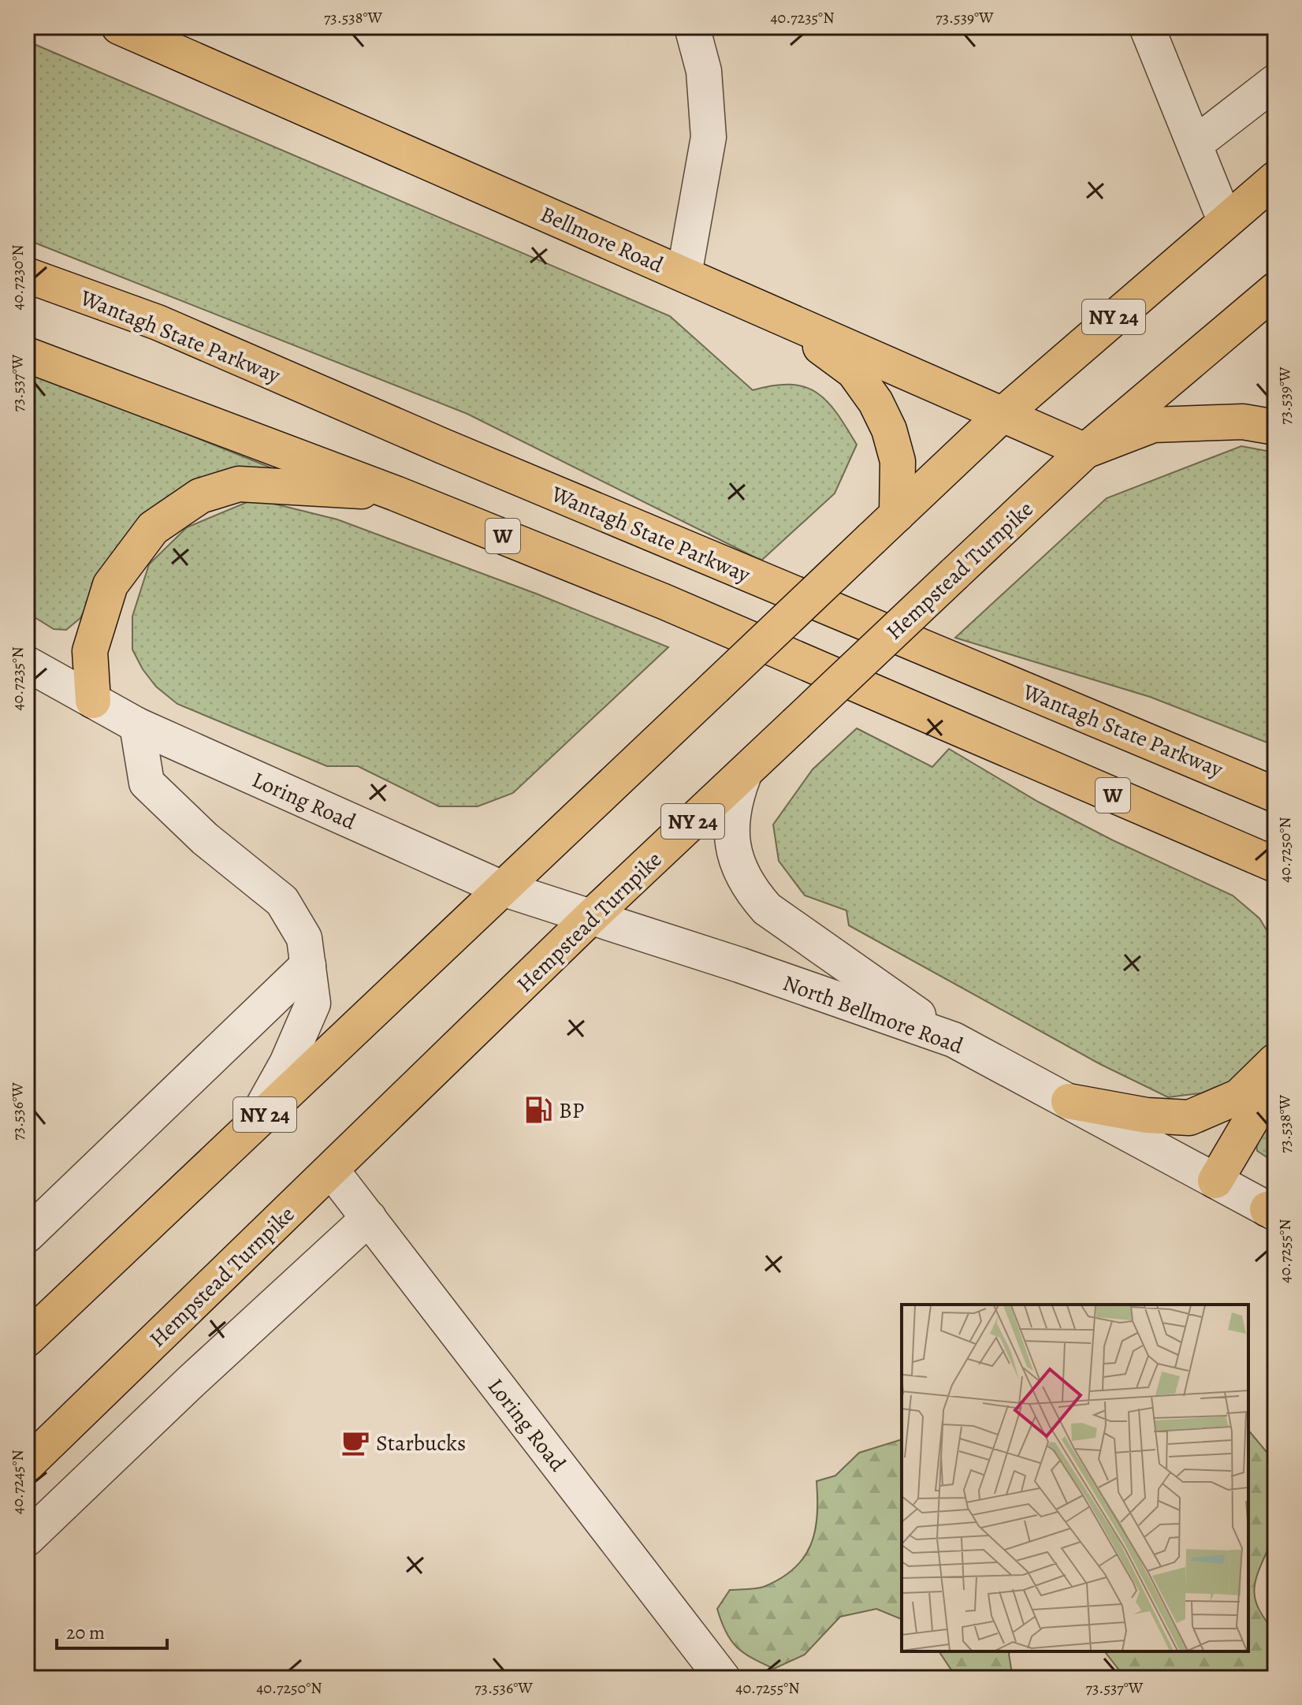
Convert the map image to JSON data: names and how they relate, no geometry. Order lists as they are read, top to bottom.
{
  "streets": {
    "main road": [
      "Bellmore Road",
      "NY 24",
      "Wantagh State Parkway",
      "W",
      "Hempstead Turnpike"
    ],
    "street": ["Loring Road", "North Bellmore Road"]
  },
  "crossings": [
    ["Bellmore Road", "NY 24"],
    ["Bellmore Road", "Hempstead Turnpike"],
    ["NY 24", "Loring Road"],
    ["Hempstead Turnpike", "Loring Road"],
    ["Hempstead Turnpike", "North Bellmore Road"],
    ["Loring Road", "North Bellmore Road"]
  ],
  "places": {
    "fuel station": ["BP"],
    "cafe": ["Starbucks"]
  },
  "scale_bar": "20 m",
  "coordinates": [
    "73.538°W",
    "40.7235°N",
    "73.539°W",
    "40.7230°N",
    "73.537°W",
    "40.7250°N",
    "73.536°W",
    "40.7255°N",
    "40.7245°N"
  ]
}
